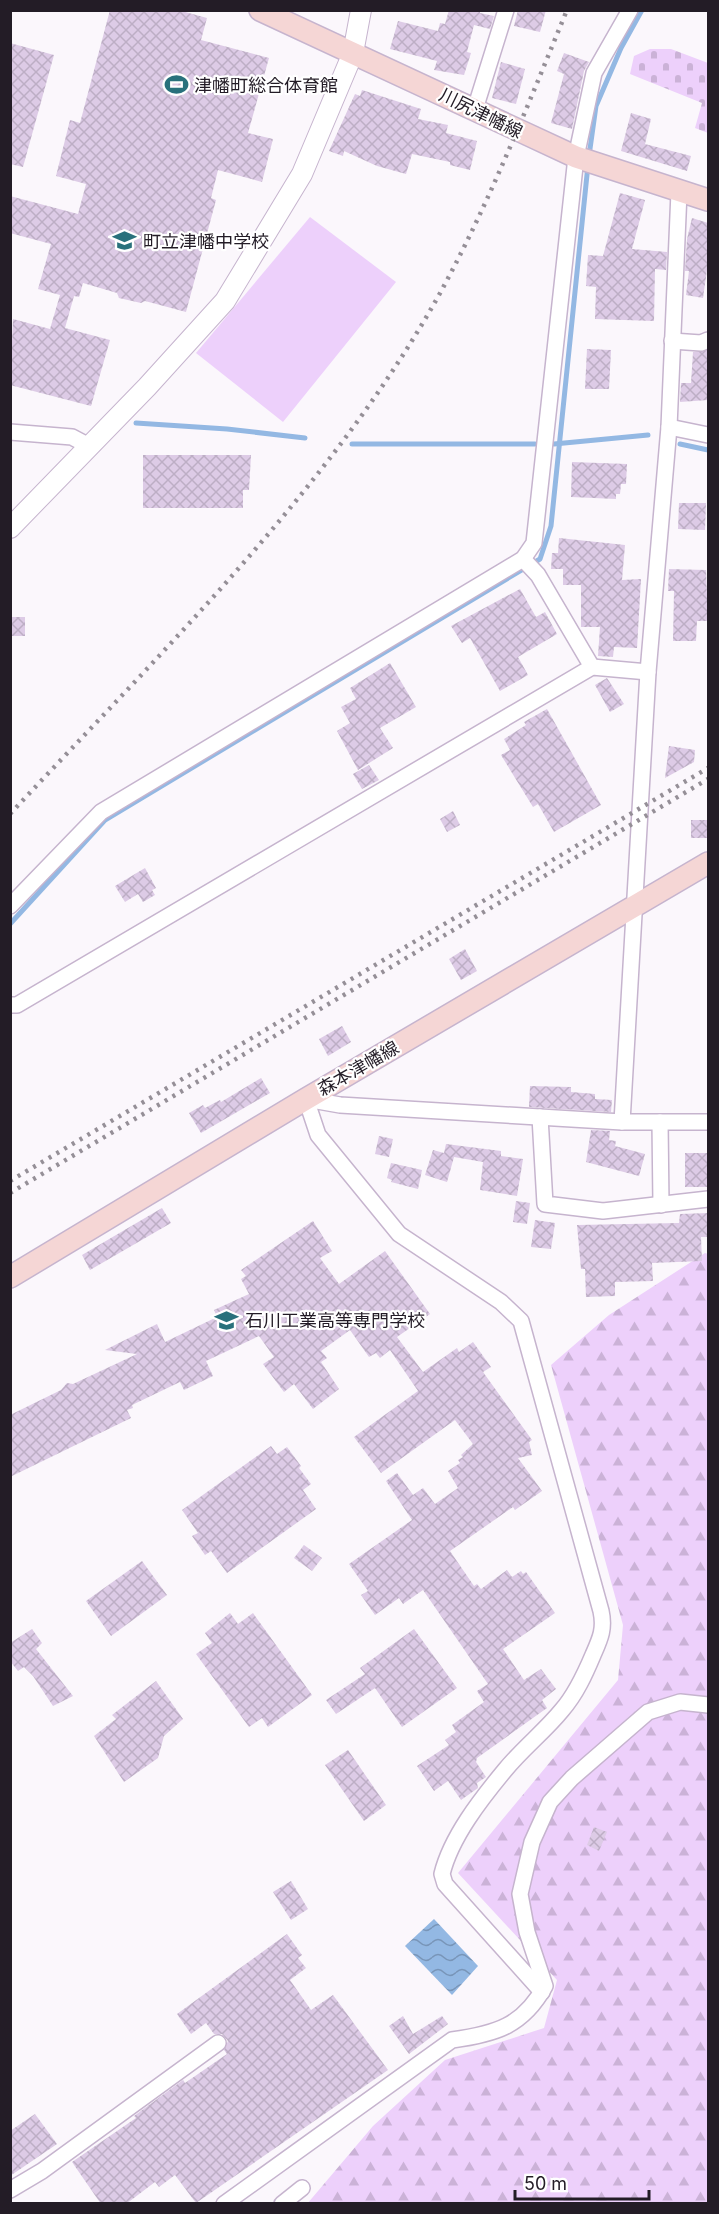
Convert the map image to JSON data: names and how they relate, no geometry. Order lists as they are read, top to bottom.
{
  "streets": {
    "main road": ["川尻津幡線", "森本津幡線"]
  },
  "places": {
    "sports": ["津幡町総合体育館"],
    "school or university": ["町立津幡中学校", "石川工業高等専門学校"]
  },
  "scale_bar": "50 m"
}
